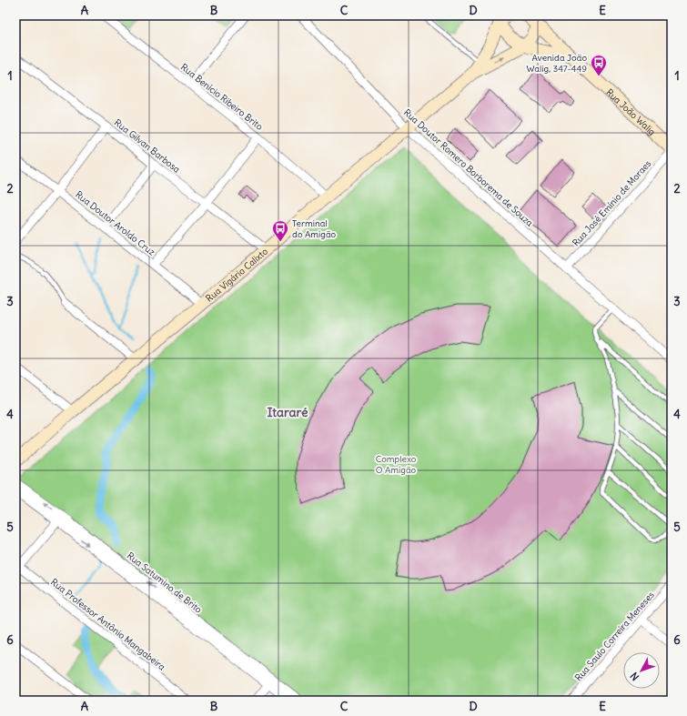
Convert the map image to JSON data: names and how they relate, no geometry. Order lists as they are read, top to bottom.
{
  "streets": {
    "main road": ["Rua João Walig", "Rua Vigário Calixto"],
    "street": [
      "Rua Benício Ribeiro Brito",
      "Rua Gilvan Barbosa",
      "Rua Doutor Romero Borborema de Souza",
      "Rua José Emínio de Moraes",
      "Rua Doutor Aroldo Cruz",
      "Rua Satumino de Brito",
      "Rua Professor Antônio Mangabeira",
      "Rua Saulo Correira Meneses"
    ]
  },
  "crossings": [
    ["Rua Benício Ribeiro Brito", "Rua Vigário Calixto"],
    ["Rua João Walig", "Rua José Emínio de Moraes"],
    ["Rua João Walig", "Rua Vigário Calixto"],
    ["Rua Gilvan Barbosa", "Rua Vigário Calixto"],
    ["Rua Doutor Romero Borborema de Souza", "Rua José Emínio de Moraes"],
    ["Rua Doutor Romero Borborema de Souza", "Rua Vigário Calixto"],
    ["Rua Doutor Aroldo Cruz", "Rua Vigário Calixto"]
  ],
  "districts": ["Itararé"],
  "parks": ["Complexo O Amigão"],
  "places": {
    "bus stop": ["Avenida João Walig, 347-449", "Terminal do Amigão"]
  },
  "north": "bottom left",
  "grid": {
    "columns": [
      "A",
      "B",
      "C",
      "D",
      "E"
    ],
    "rows": [
      "1",
      "2",
      "3",
      "4",
      "5",
      "6"
    ]
  }
}
